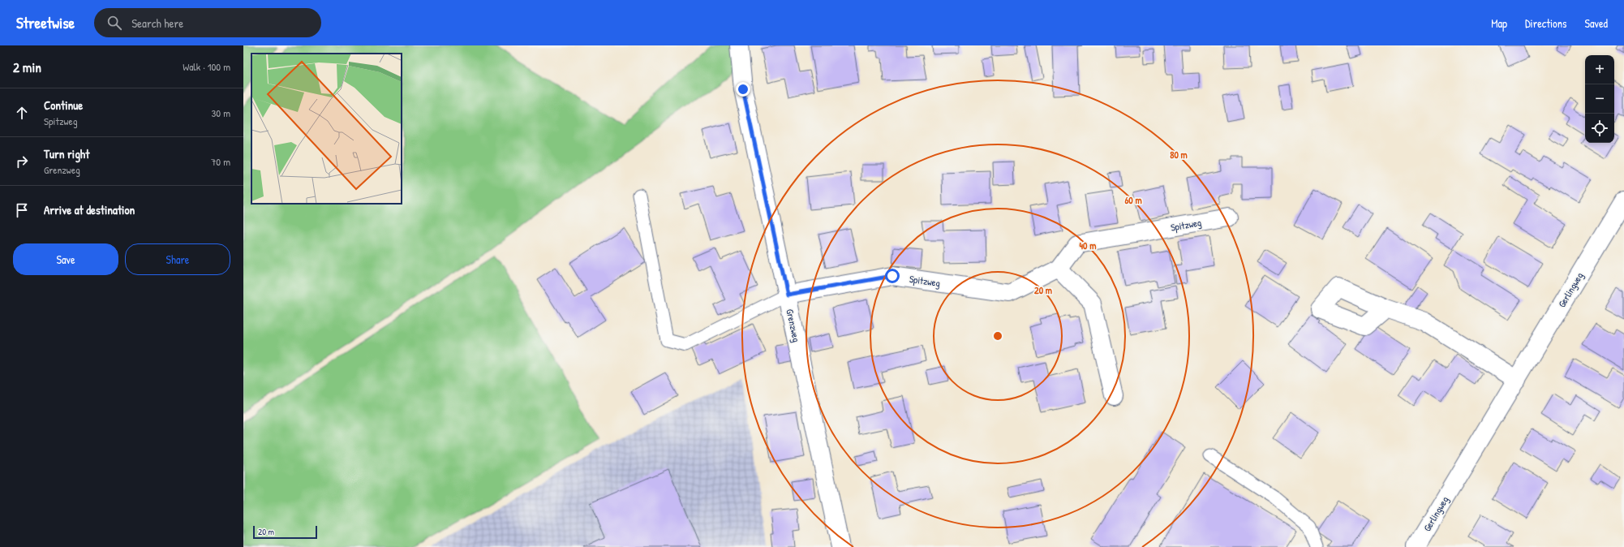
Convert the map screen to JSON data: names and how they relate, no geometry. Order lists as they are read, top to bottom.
{
  "streets": {
    "street": ["Spitzweg", "Gerlingweg", "Grenzweg"]
  },
  "crossings": [
    ["Spitzweg", "Grenzweg"]
  ],
  "scale_bar": "20 m",
  "page": {
    "header": "Streetwise",
    "search": "Search here",
    "nav": ["Map", "Directions", "Saved"],
    "heading": ["2 min", "Walk · 100 m"],
    "map_buttons": ["+", "−"],
    "list": [
      ["Continue", "Spitzweg", "30 m"],
      ["Turn right", "Grenzweg", "70 m"],
      "Arrive at destination"
    ],
    "buttons": ["Save", "Share"],
    "scale": "20 m"
  },
  "rings": [
    "80 m",
    "60 m",
    "40 m",
    "20 m"
  ]
}
